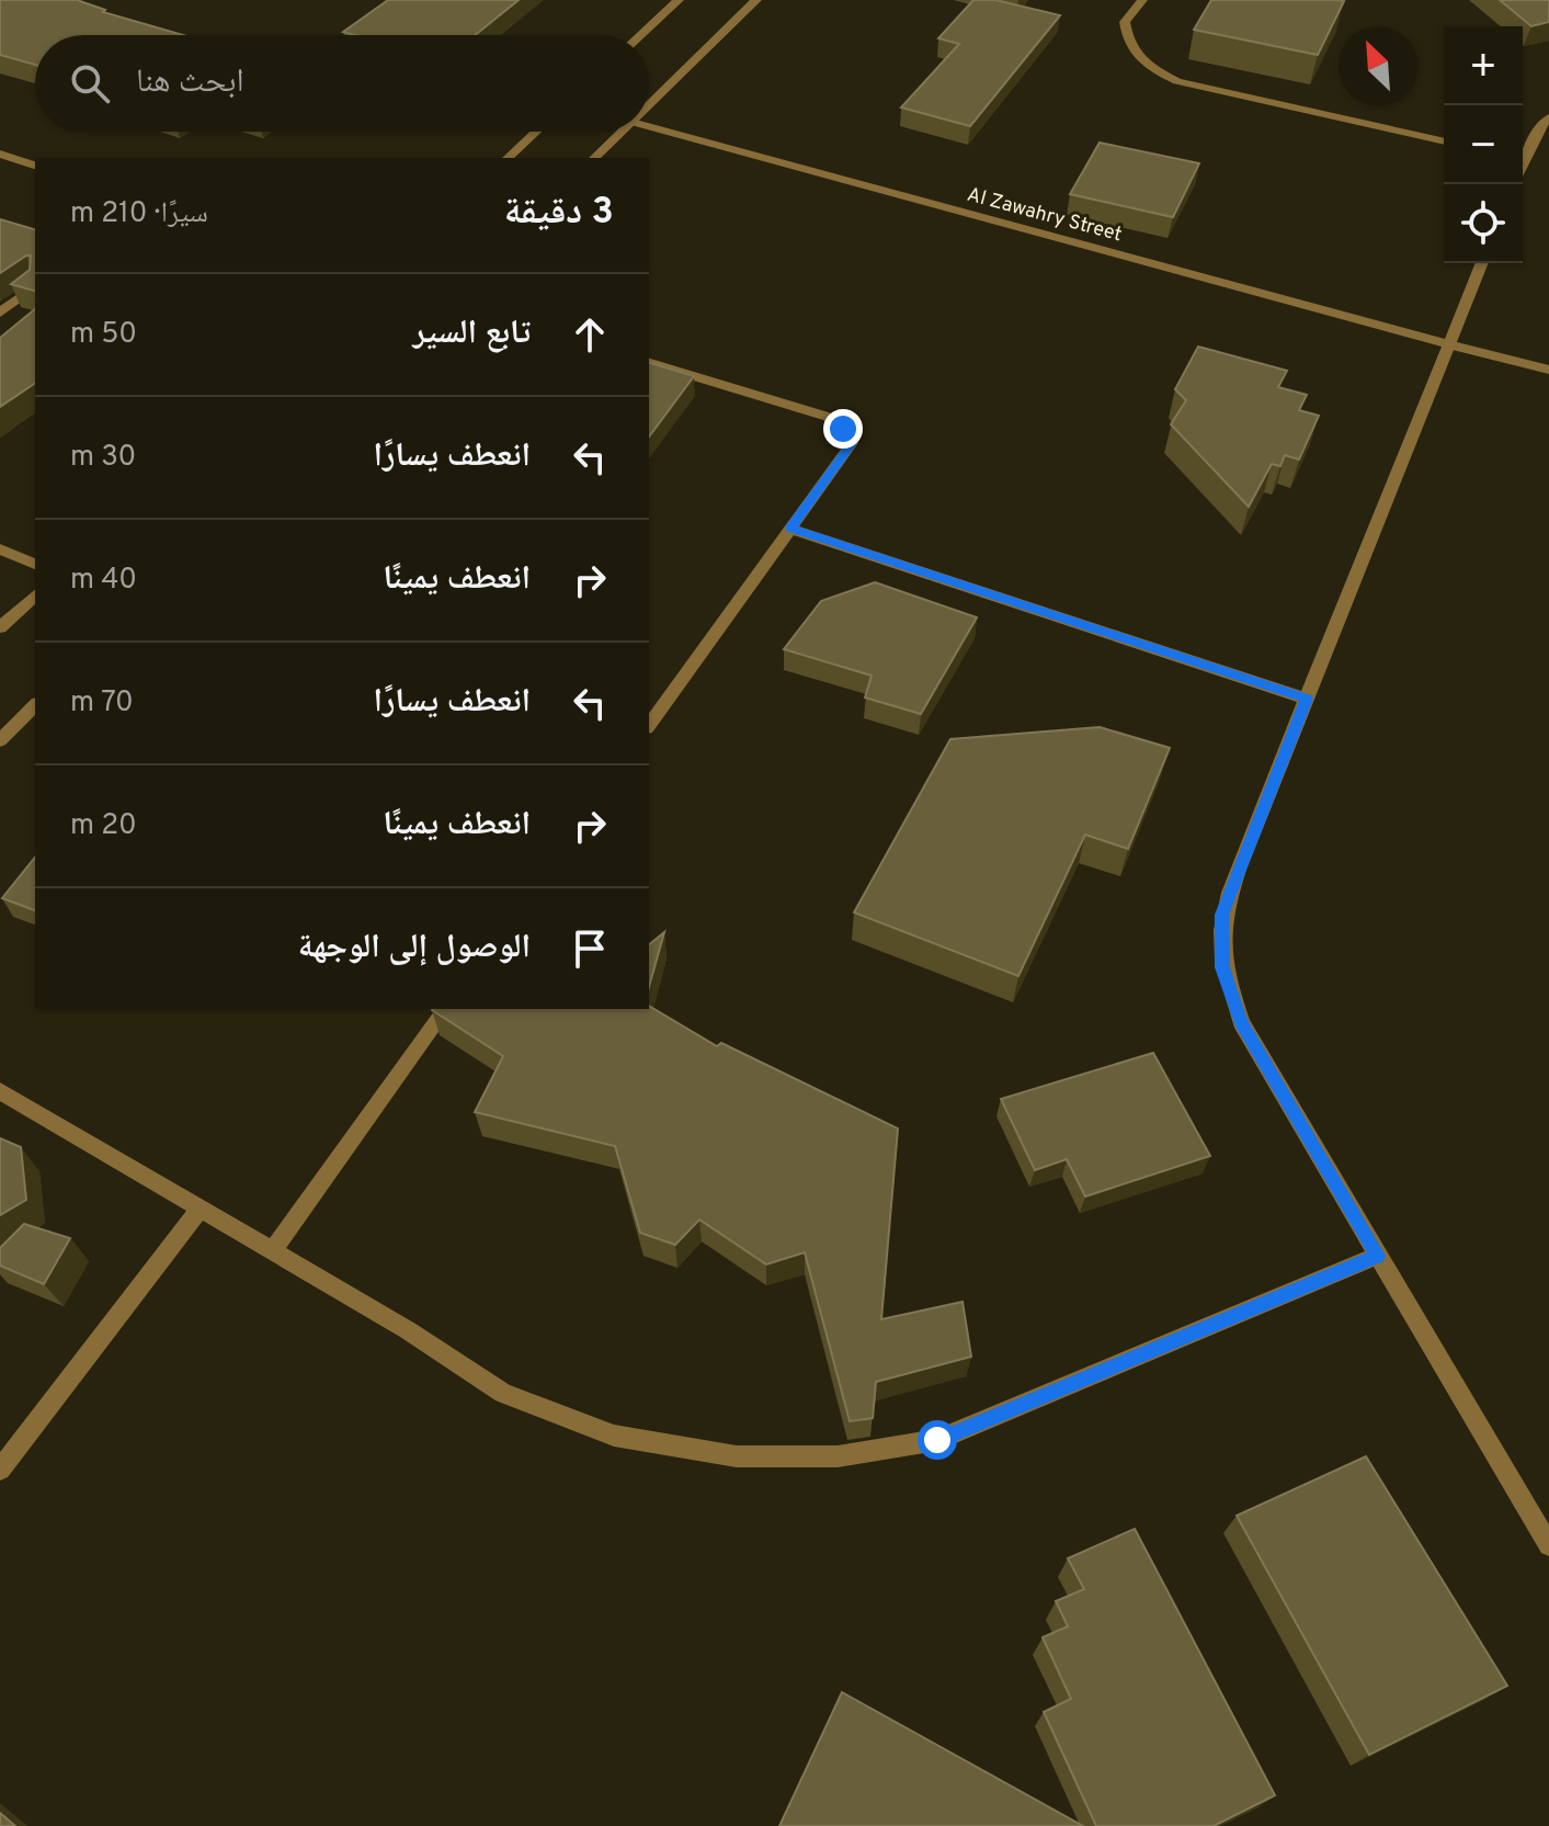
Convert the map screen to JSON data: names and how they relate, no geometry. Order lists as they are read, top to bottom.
{
  "streets": {
    "street": ["Al Zawahry Street"]
  },
  "north": "top left",
  "page": {
    "map_buttons": ["+", "−"],
    "search": "ابحث هنا",
    "heading": ["3 دقيقة", "سيرًا · 210 m"],
    "list": [
      ["تابع السير", "50 m"],
      ["انعطف يسارًا", "30 m"],
      ["انعطف يمينًا", "40 m"],
      ["انعطف يسارًا", "70 m"],
      ["انعطف يمينًا", "20 m"],
      "الوصول إلى الوجهة"
    ]
  }
}
